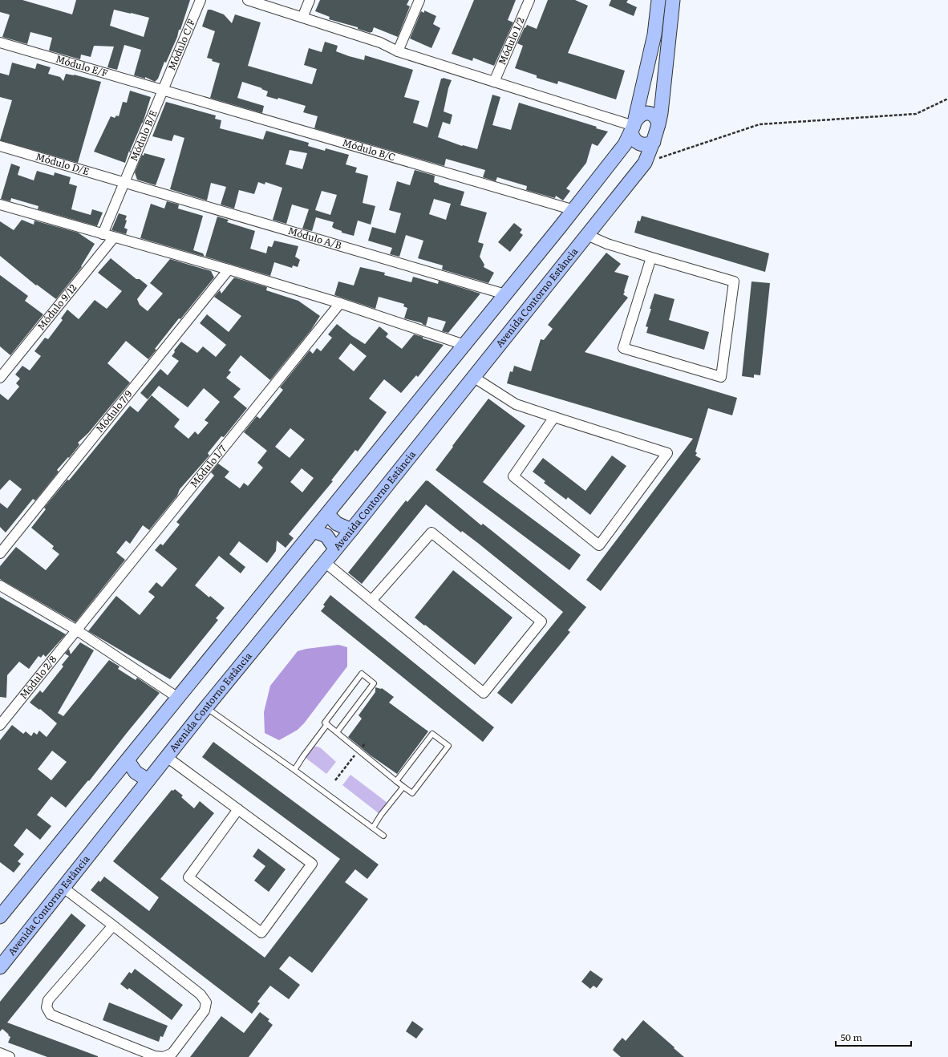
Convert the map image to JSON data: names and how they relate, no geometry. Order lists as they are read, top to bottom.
{
  "streets": {
    "street": [
      "Módulo 1/2",
      "Módulo C/F",
      "Módulo E/F",
      "Módulo B/E",
      "Módulo B/C",
      "Módulo D/E",
      "Módulo A/B",
      "Avenida Contorno Estância",
      "Módulo 9/12",
      "Módulo 7/9",
      "Módulo 1/7",
      "Módulo 2/8"
    ]
  },
  "crossings": [
    ["Módulo C/F", "Módulo E/F"],
    ["Módulo C/F", "Módulo B/E"],
    ["Módulo C/F", "Módulo B/C"],
    ["Módulo E/F", "Módulo B/E"],
    ["Módulo E/F", "Módulo B/C"],
    ["Módulo B/E", "Módulo B/C"],
    ["Módulo B/E", "Módulo D/E"],
    ["Módulo B/E", "Módulo A/B"],
    ["Módulo D/E", "Módulo A/B"],
    ["Módulo 1/7", "Módulo 2/8"]
  ],
  "scale_bar": "50 m"
}
